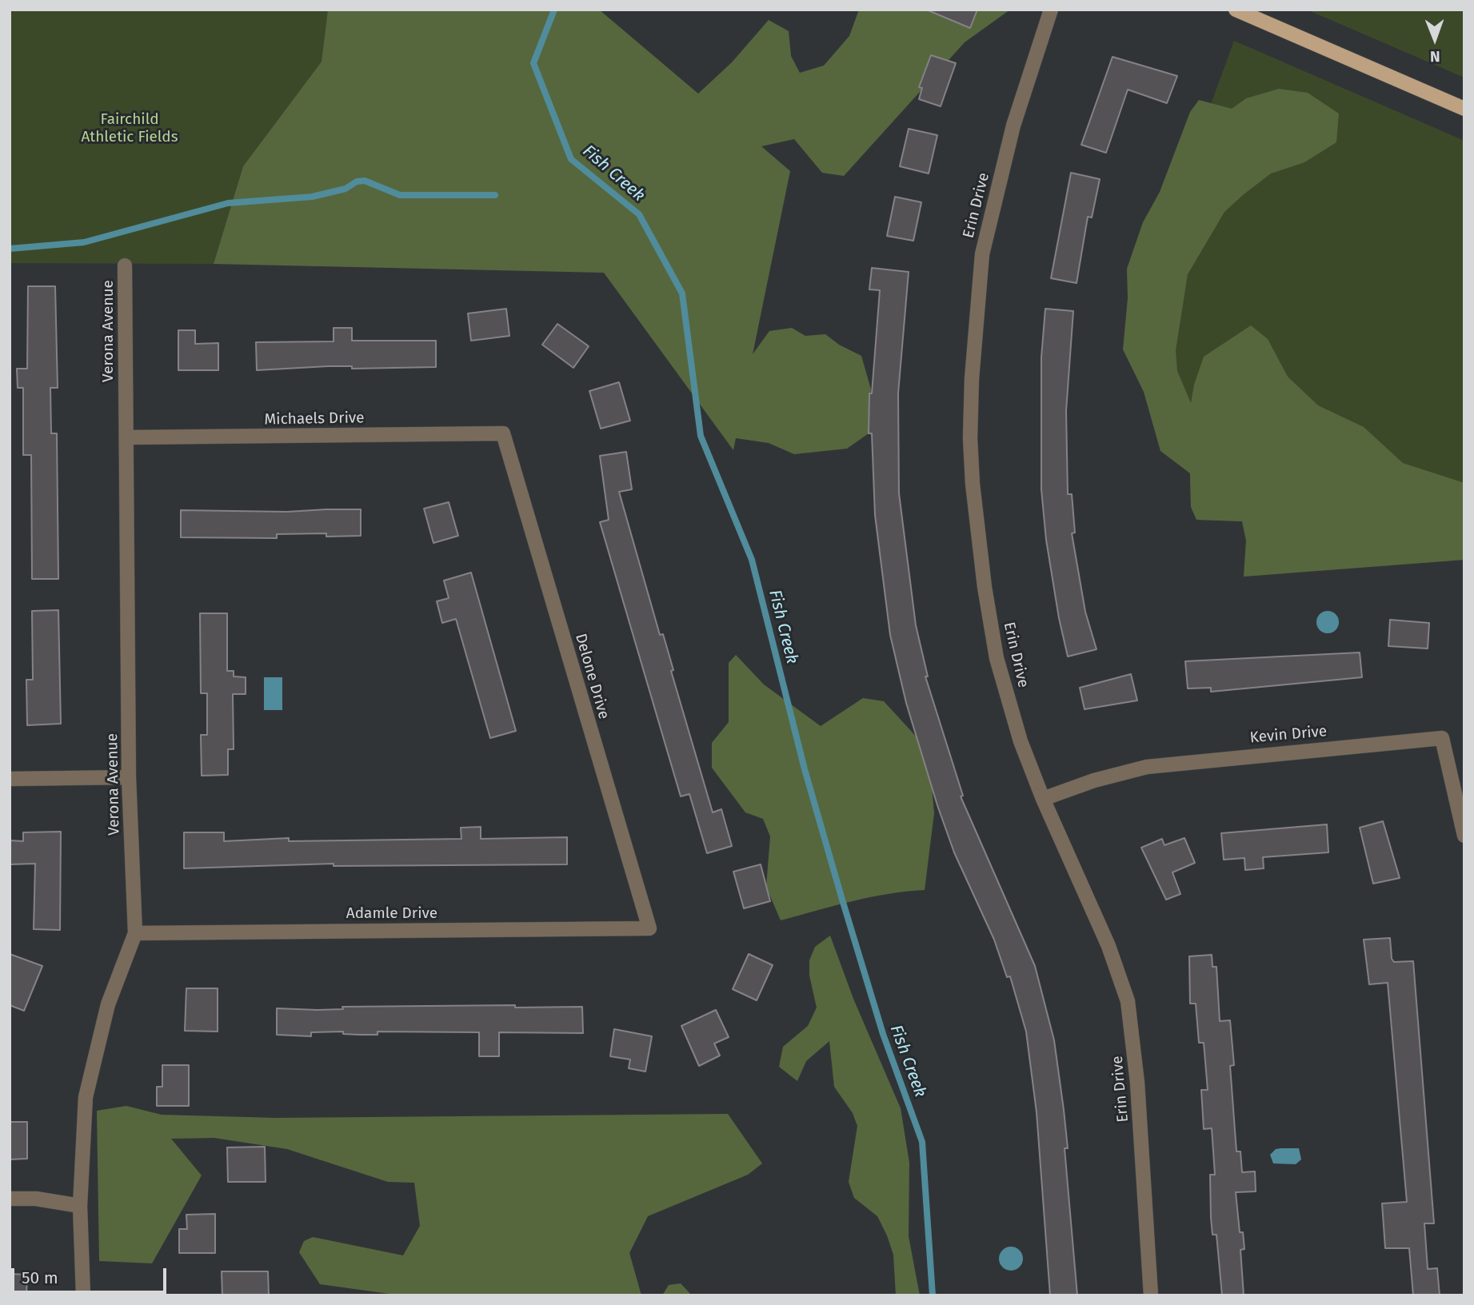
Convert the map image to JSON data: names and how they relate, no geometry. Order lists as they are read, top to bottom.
{
  "streets": {
    "street": [
      "Erin Drive",
      "Verona Avenue",
      "Michaels Drive",
      "Delone Drive",
      "Kevin Drive",
      "Adamle Drive"
    ]
  },
  "crossings": [
    ["Erin Drive", "Kevin Drive"],
    ["Verona Avenue", "Michaels Drive"],
    ["Verona Avenue", "Adamle Drive"],
    ["Michaels Drive", "Delone Drive"],
    ["Delone Drive", "Adamle Drive"]
  ],
  "water": ["Fish Creek"],
  "parks": ["Fairchild Athletic Fields"],
  "scale_bar": "50 m",
  "north": "bottom"
}
